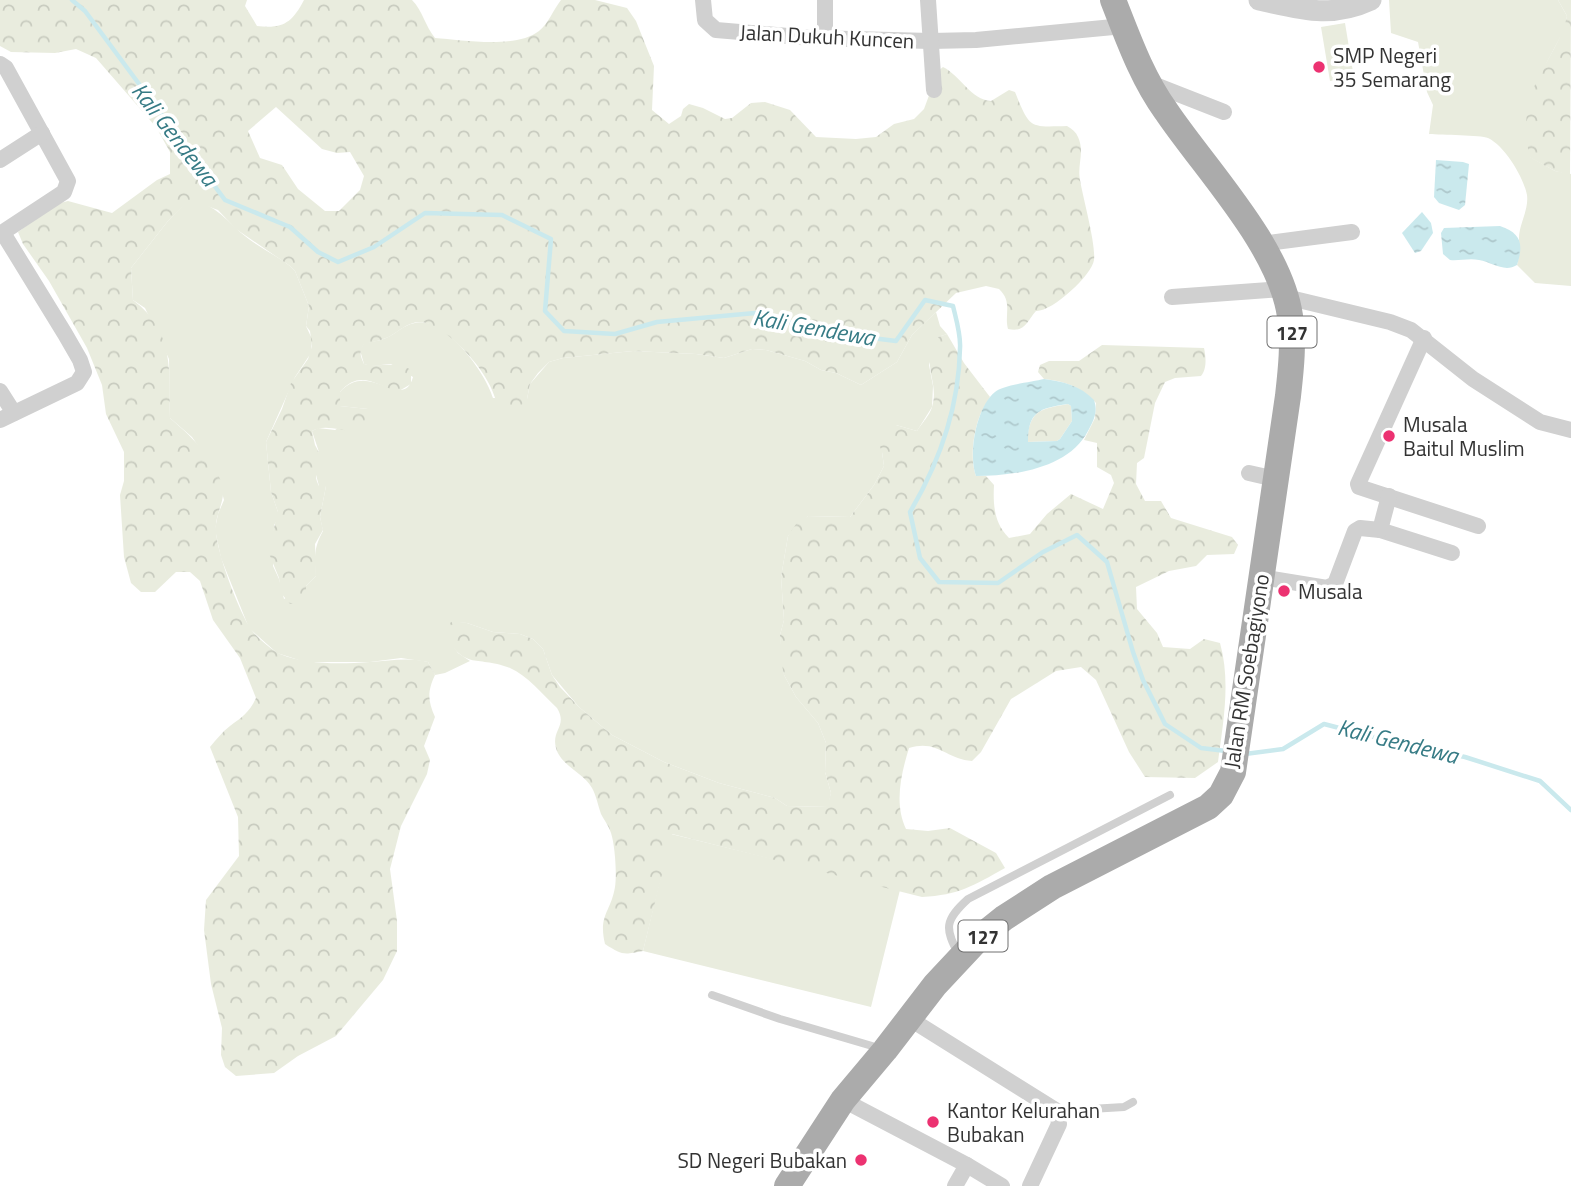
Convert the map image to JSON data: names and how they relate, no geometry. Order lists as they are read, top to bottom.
{
  "streets": {
    "main road": ["127", "Jalan RM Soebagiyono"],
    "street": ["Jalan Dukuh Kuncen"]
  },
  "crossings": [
    ["Jalan Dukuh Kuncen", "Jalan RM Soebagiyono"]
  ],
  "water": ["Kali Gendewa"],
  "places": [
    "SMP Negeri 35 Semarang",
    "Musala Baitul Muslim",
    "Musala",
    "Kantor Kelurahan Bubakan",
    "SD Negeri Bubakan"
  ]
}
